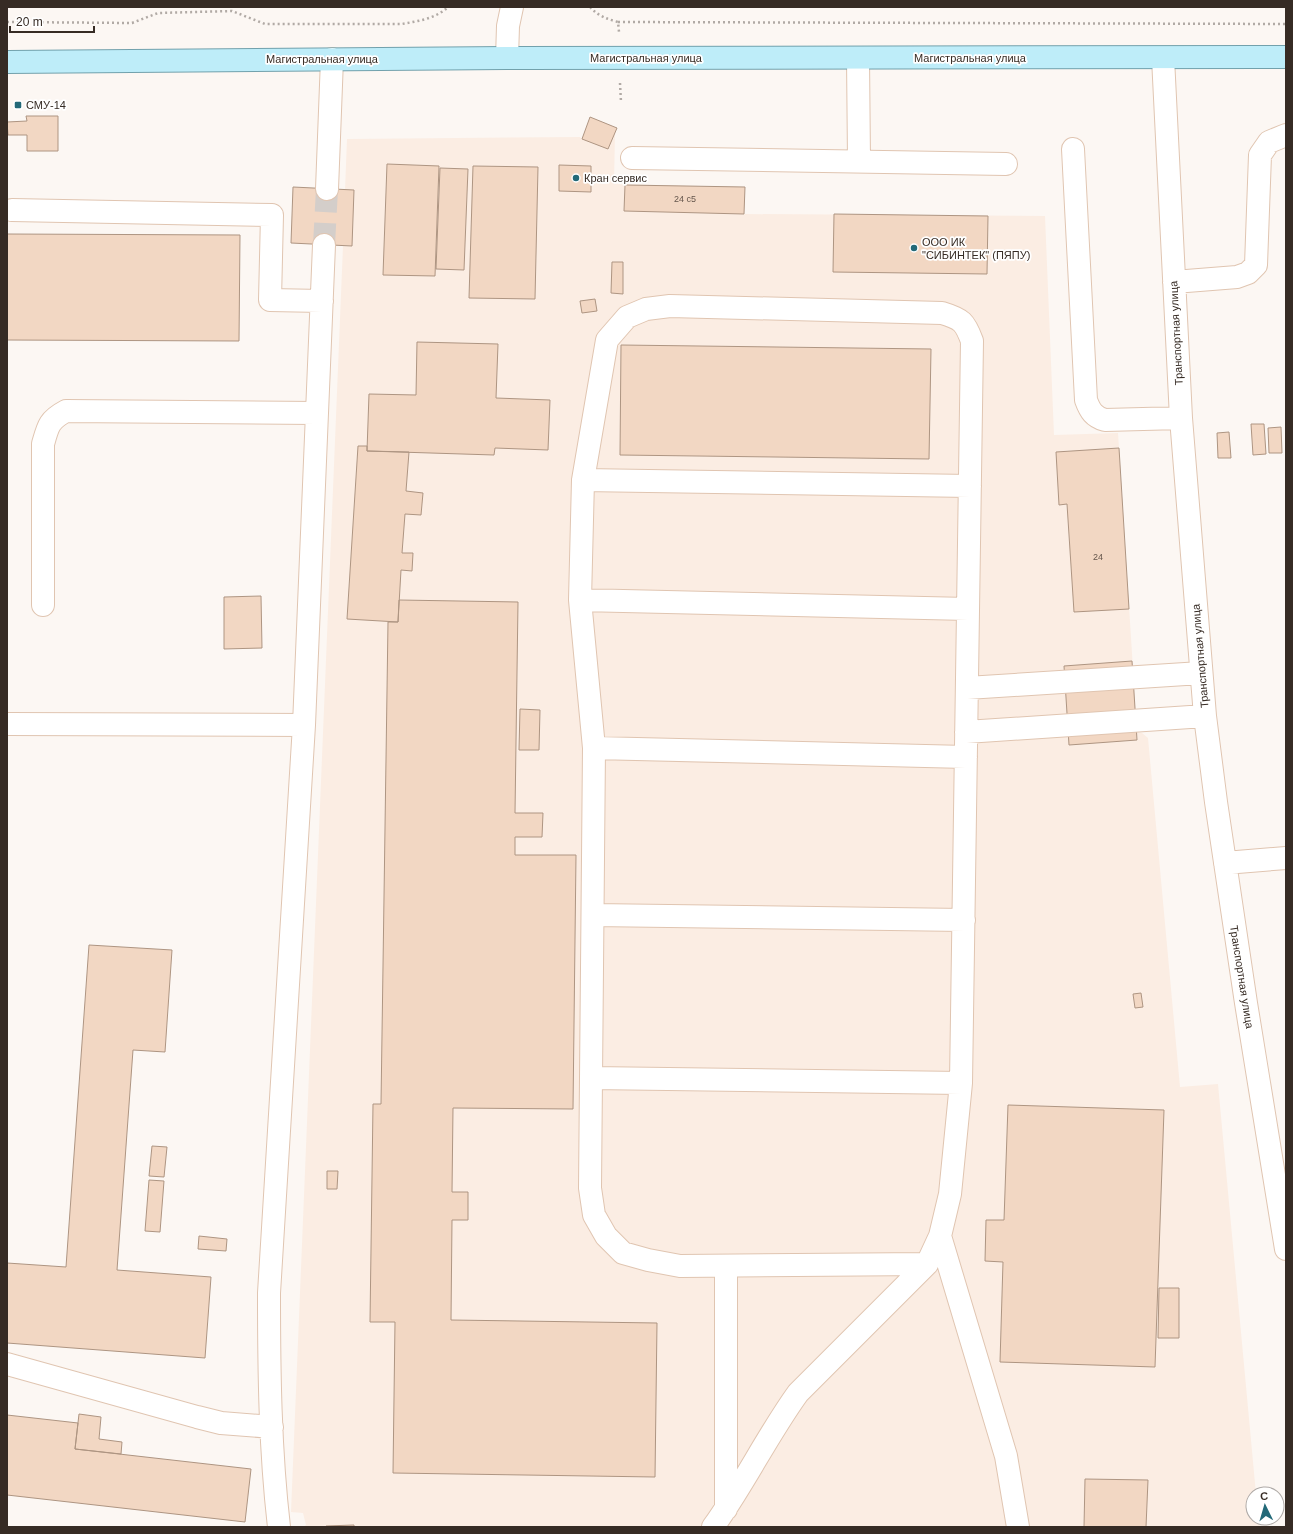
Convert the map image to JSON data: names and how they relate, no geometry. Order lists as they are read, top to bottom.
{
  "streets": {
    "main road": ["Магистральная улица"],
    "street": ["Транспортная улица"]
  },
  "crossings": [
    ["Магистральная улица", "Транспортная улица"]
  ],
  "places": {
    "transit": ["СМУ-14"],
    "other": ["Кран сервис", "ООО ИК \"СИБИНТЕК\" (ПЯПУ)"]
  },
  "house_numbers": ["24 с5", "24"],
  "scale_bar": "20 m",
  "north": "top"
}
